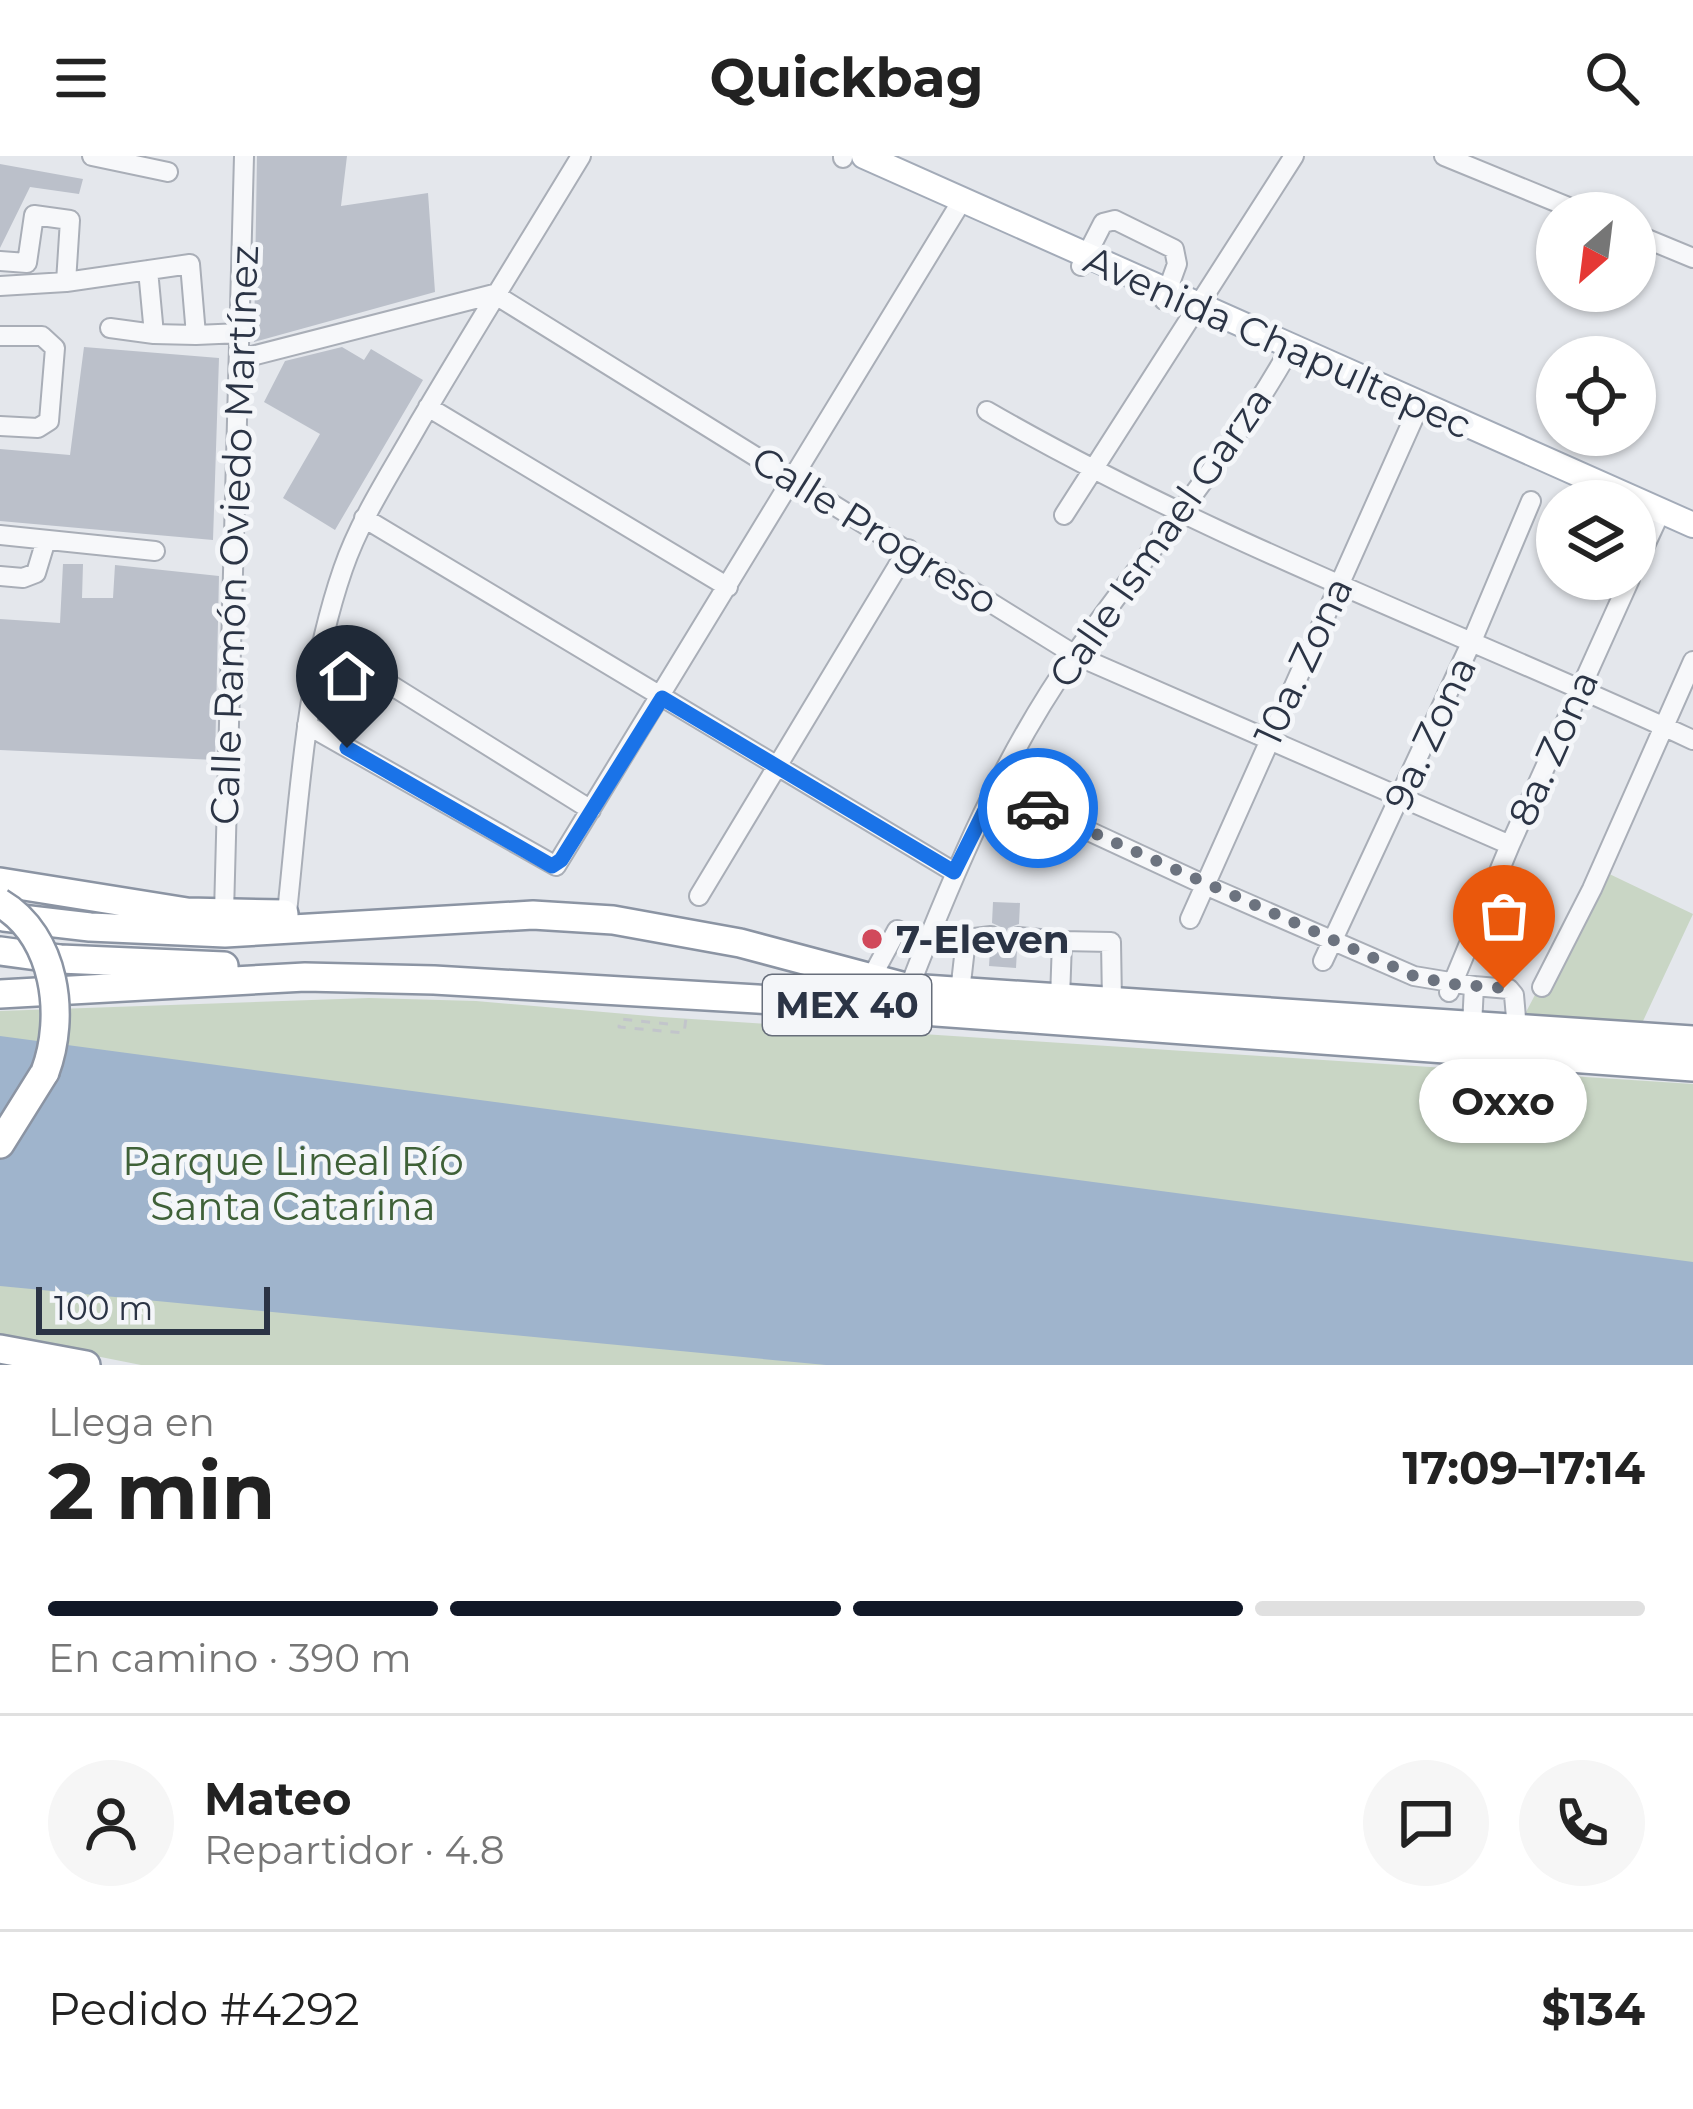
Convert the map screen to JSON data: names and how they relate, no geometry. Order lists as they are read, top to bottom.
{
  "streets": {
    "highway": ["MEX 40"],
    "main road": ["Avenida Chapultepec"],
    "street": [
      "Calle Progreso",
      "Calle Ramón Oviedo Martínez",
      "Calle Ismael Garza",
      "10a. Zona",
      "9a. Zona",
      "8a. Zona"
    ]
  },
  "crossings": [
    ["Avenida Chapultepec", "Calle Ismael Garza"],
    ["Avenida Chapultepec", "10a. Zona"],
    ["Calle Progreso", "Calle Ismael Garza"],
    ["Calle Progreso", "10a. Zona"],
    ["Calle Progreso", "9a. Zona"],
    ["Calle Progreso", "8a. Zona"],
    ["Calle Ismael Garza", "MEX 40"]
  ],
  "parks": ["Parque Lineal Río Santa Catarina"],
  "places": ["7-Eleven", "Oxxo"],
  "scale_bar": "100 m",
  "north": "bottom left",
  "page": {
    "header": "Quickbag",
    "bubble": "Oxxo",
    "scale": "100 m",
    "heading": ["2 min", "Llega en", "17:09–17:14"],
    "panel": [
      "Mateo",
      "Repartidor · 4.8",
      "Pedido #4292",
      "$134"
    ],
    "bar": "En camino · 390 m"
  }
}
